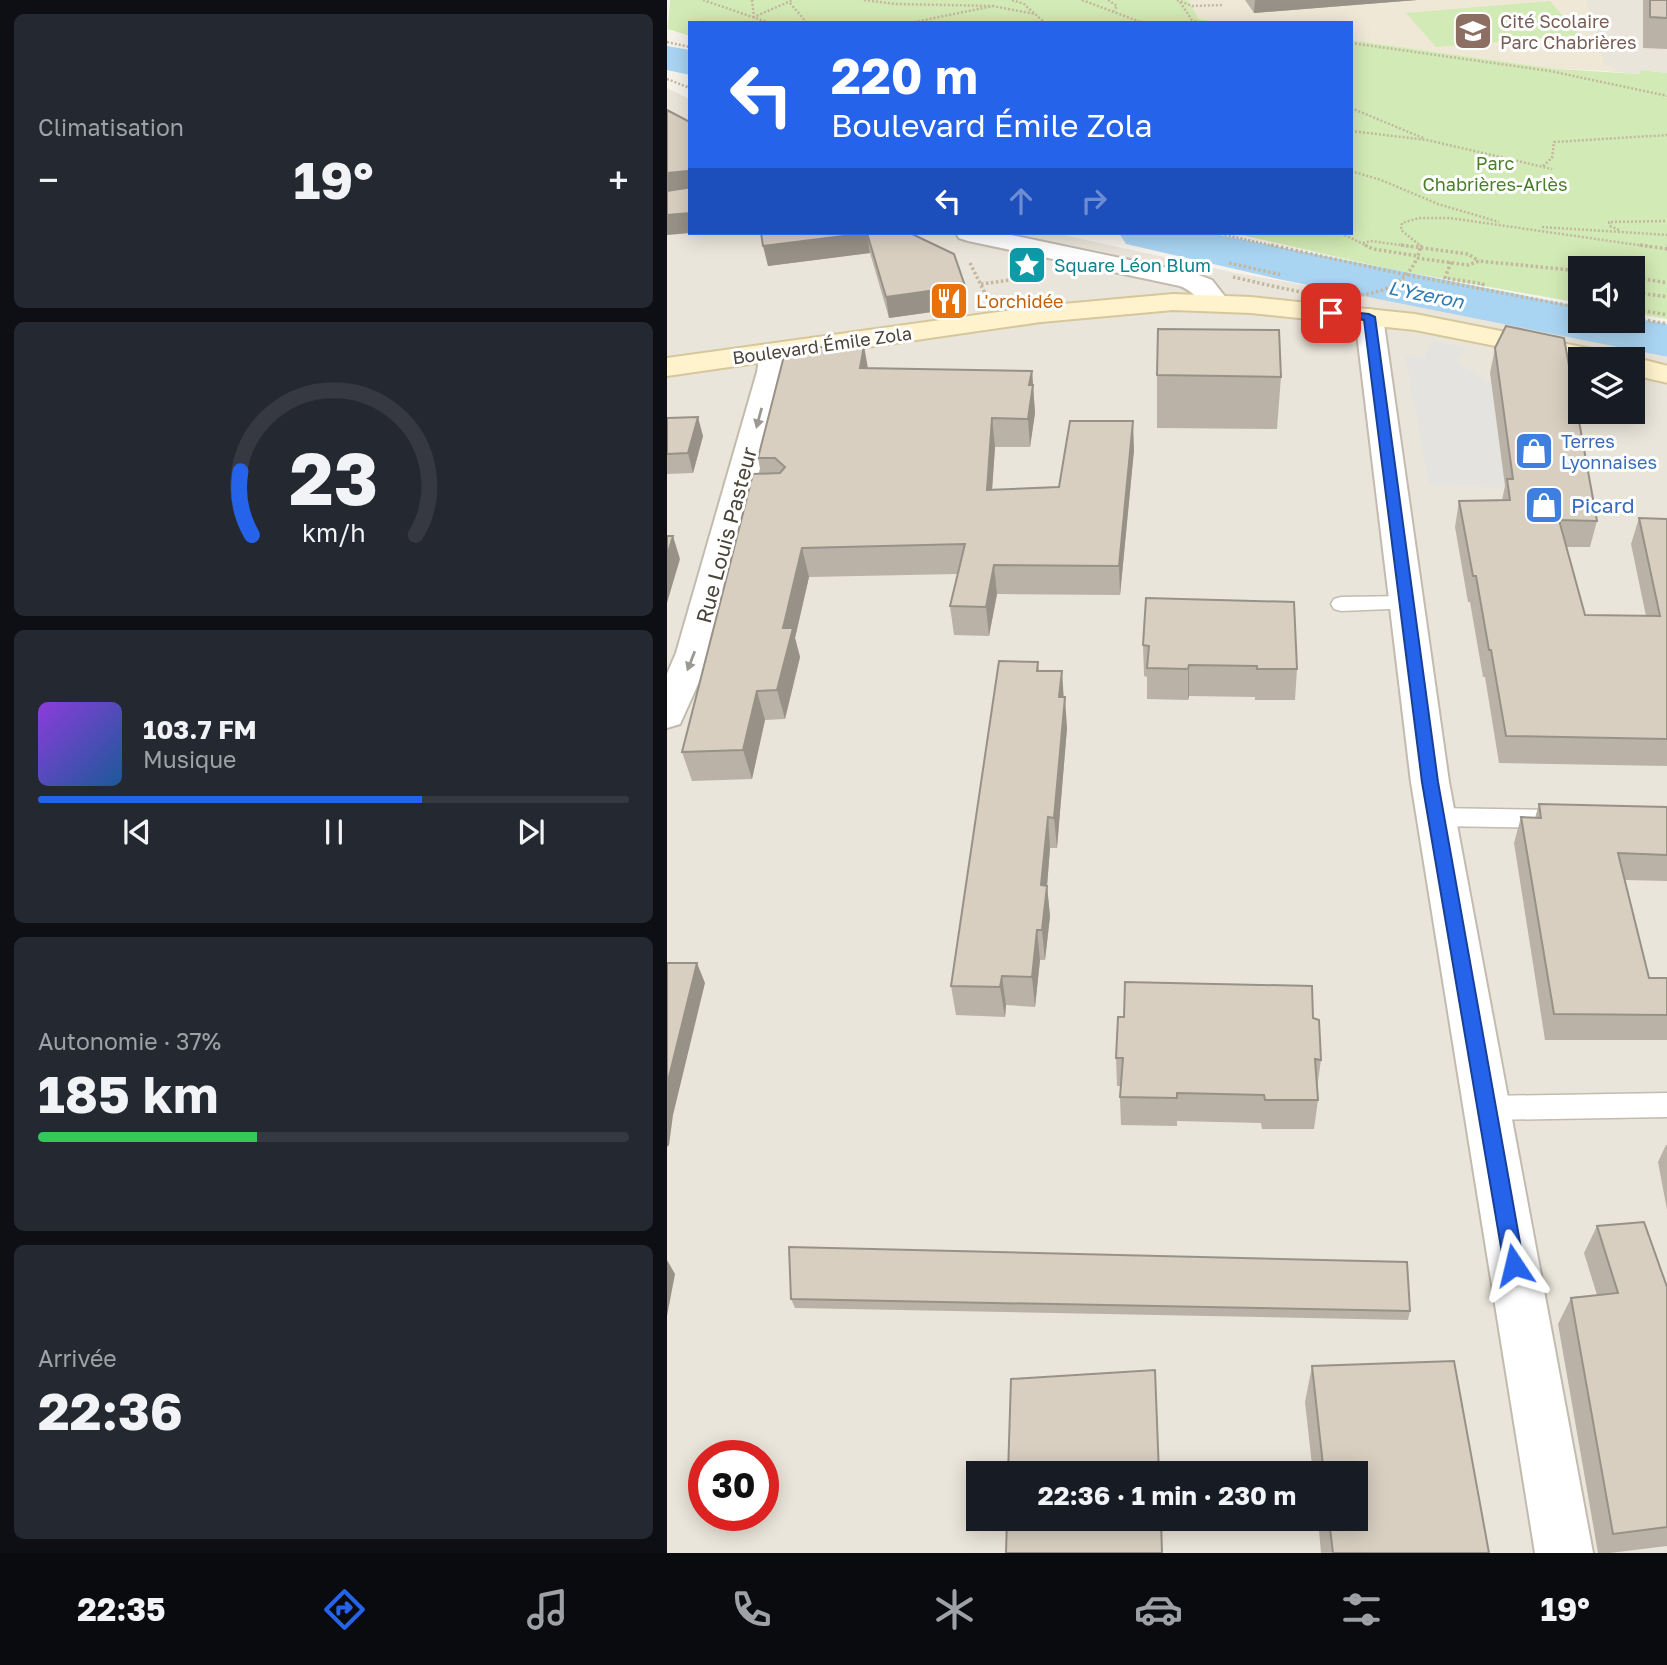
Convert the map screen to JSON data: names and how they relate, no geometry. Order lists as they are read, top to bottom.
{
  "streets": {
    "main road": ["Boulevard Émile Zola"],
    "street": ["Rue Louis Pasteur"]
  },
  "crossings": [
    ["Boulevard Émile Zola", "Rue Louis Pasteur"]
  ],
  "one_way": ["Rue Louis Pasteur"],
  "water": ["L'Yzeron"],
  "parks": ["Parc Chabrières-Arlès"],
  "places": {
    "school or university": ["Cité Scolaire Parc Chabrières"],
    "place": ["Square Léon Blum"],
    "restaurant": ["L'orchidée"],
    "shop": ["Terres Lyonnaises", "Picard"]
  },
  "page": {
    "tile": [
      "Climatisation",
      ["Autonomie · 37%", "185 km"],
      ["Arrivée", "22:36"]
    ],
    "turn": ["220 m", "Boulevard Émile Zola"],
    "heat": ["−", "19°", "+"],
    "song": ["103.7 FM", "Musique"],
    "limit": "30",
    "trip": "22:36 · 1 min · 230 m",
    "tabs": ["22:35", "19°"],
    "gauge": ["23", "km/h"]
  }
}
